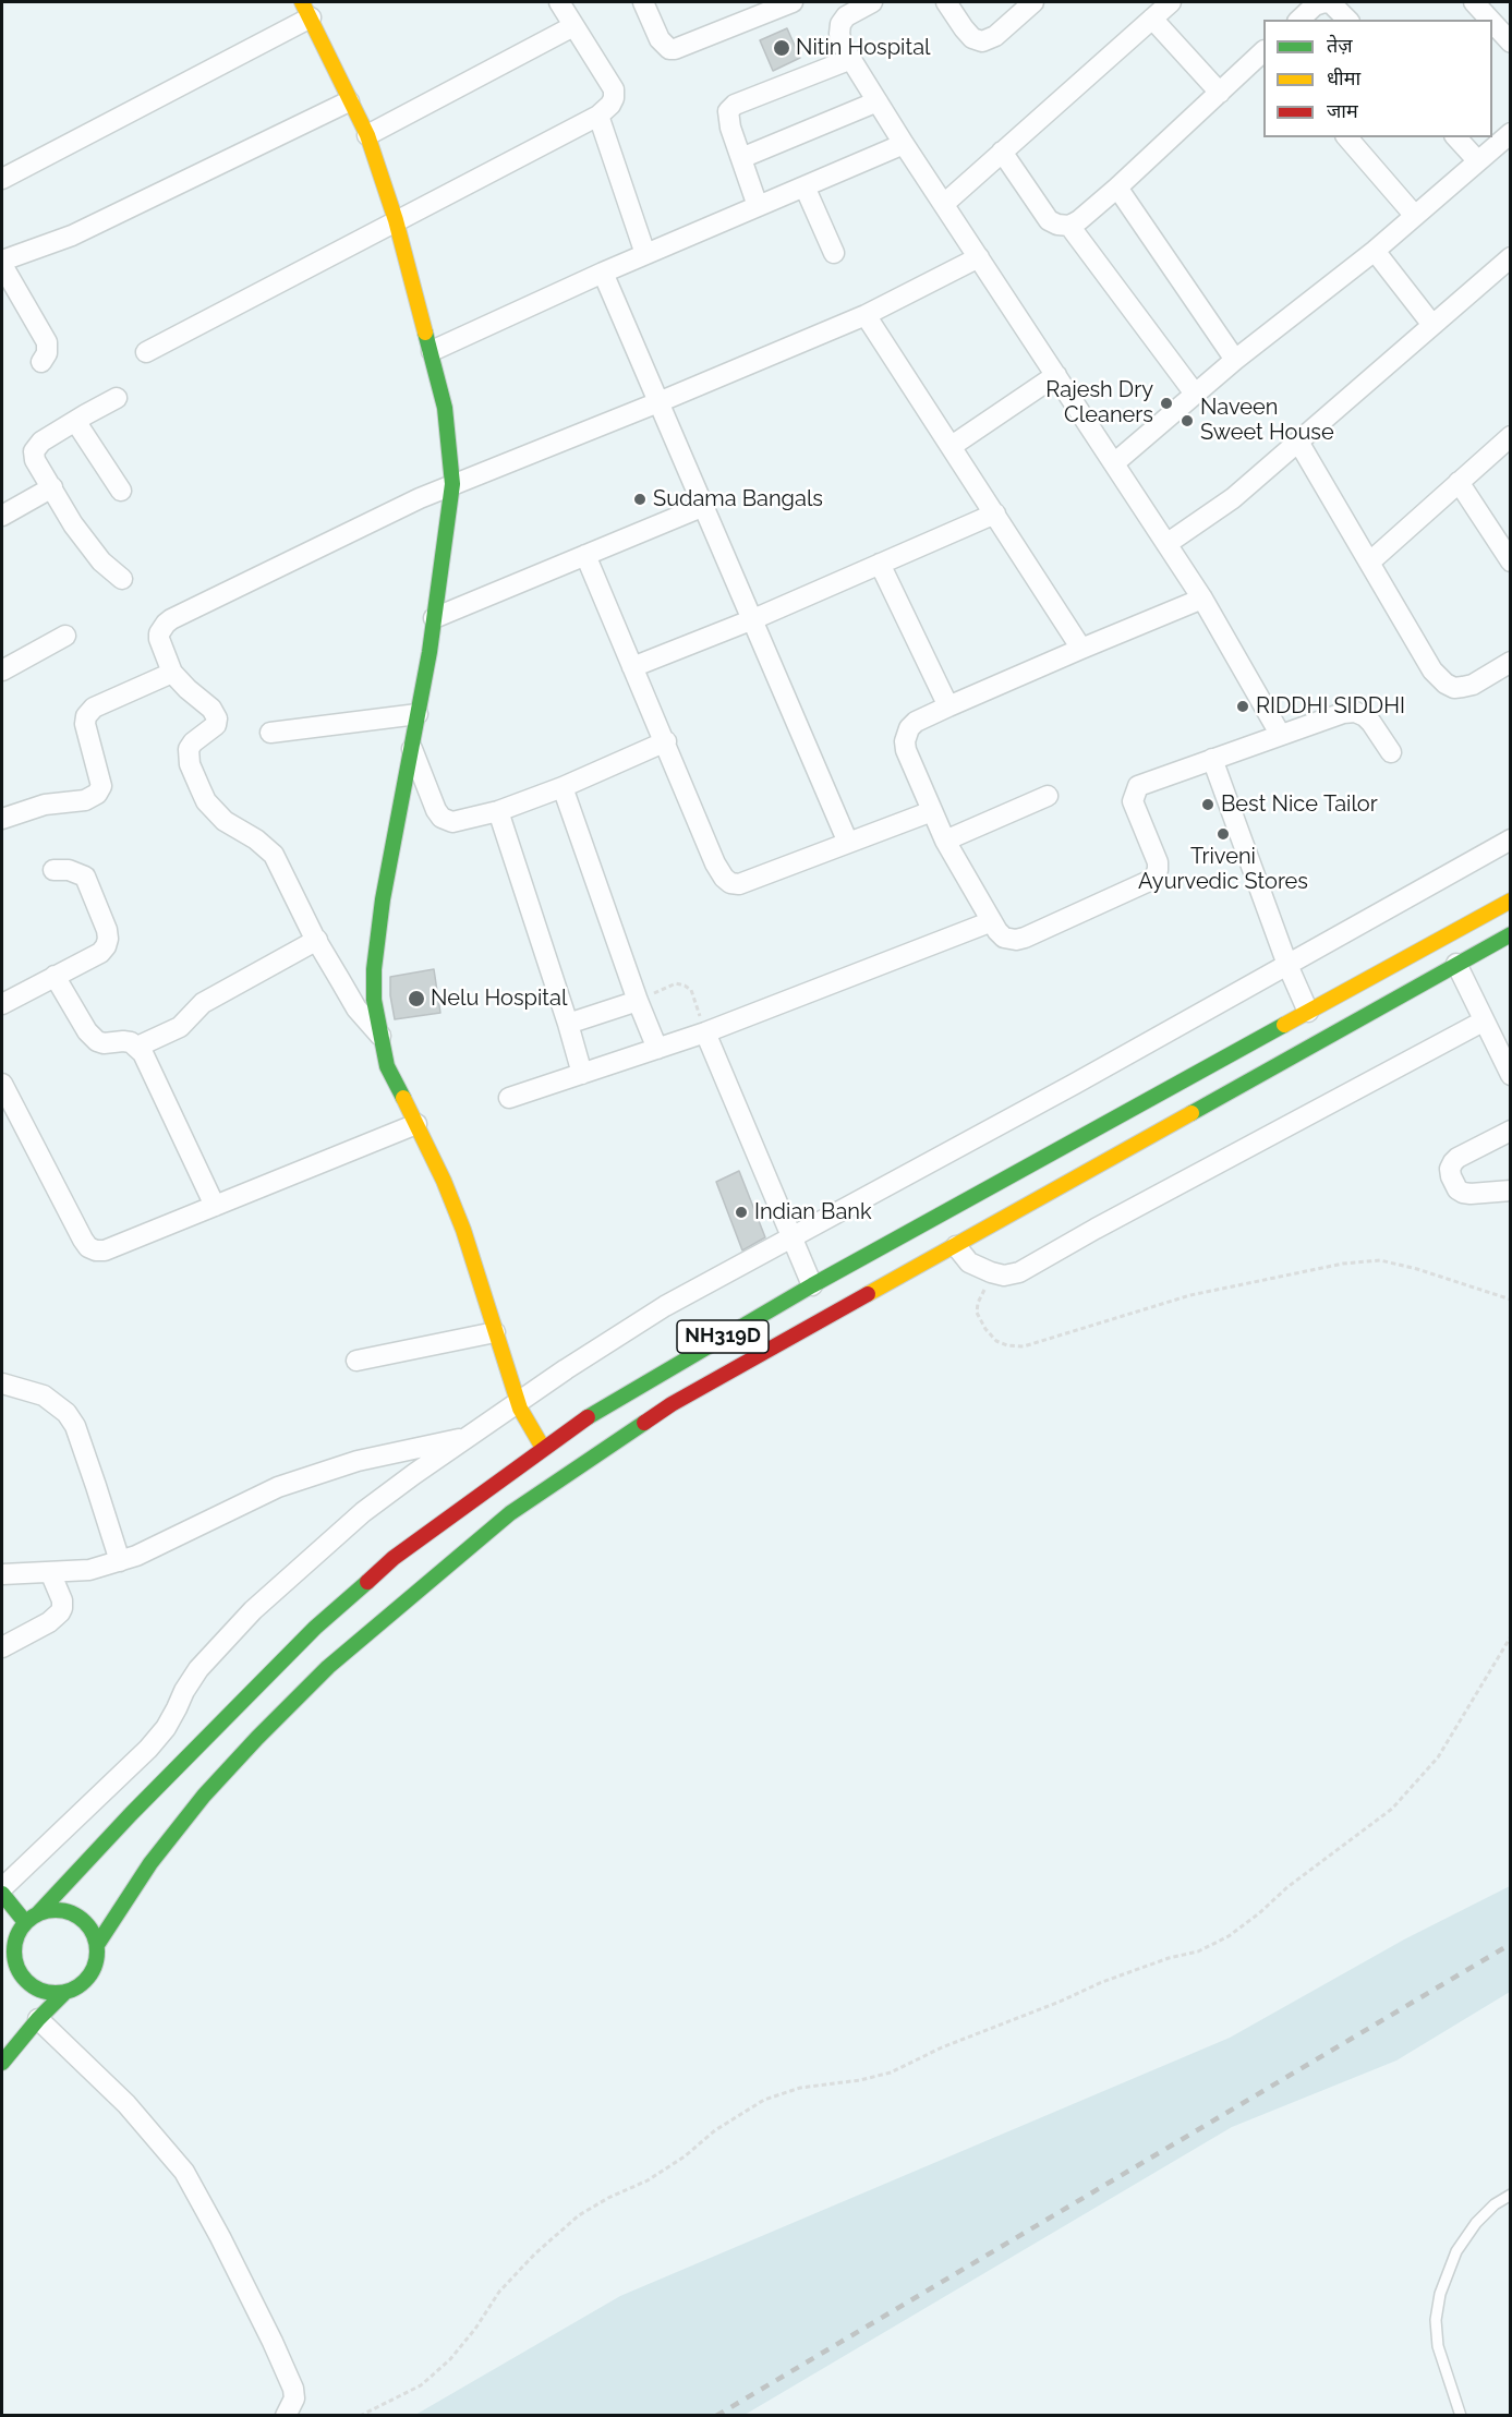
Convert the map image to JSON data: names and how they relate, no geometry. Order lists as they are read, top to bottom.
{
  "streets": {
    "main road": ["NH319D"]
  },
  "places": [
    "Nitin Hospital",
    "Rajesh Dry Cleaners",
    "Naveen Sweet House",
    "Sudama Bangals",
    "RIDDHI SIDDHI",
    "Best Nice Tailor",
    "Triveni Ayurvedic Stores",
    "Nelu Hospital",
    "Indian Bank"
  ],
  "legend": ["तेज़", "धीमा", "जाम"]
}
